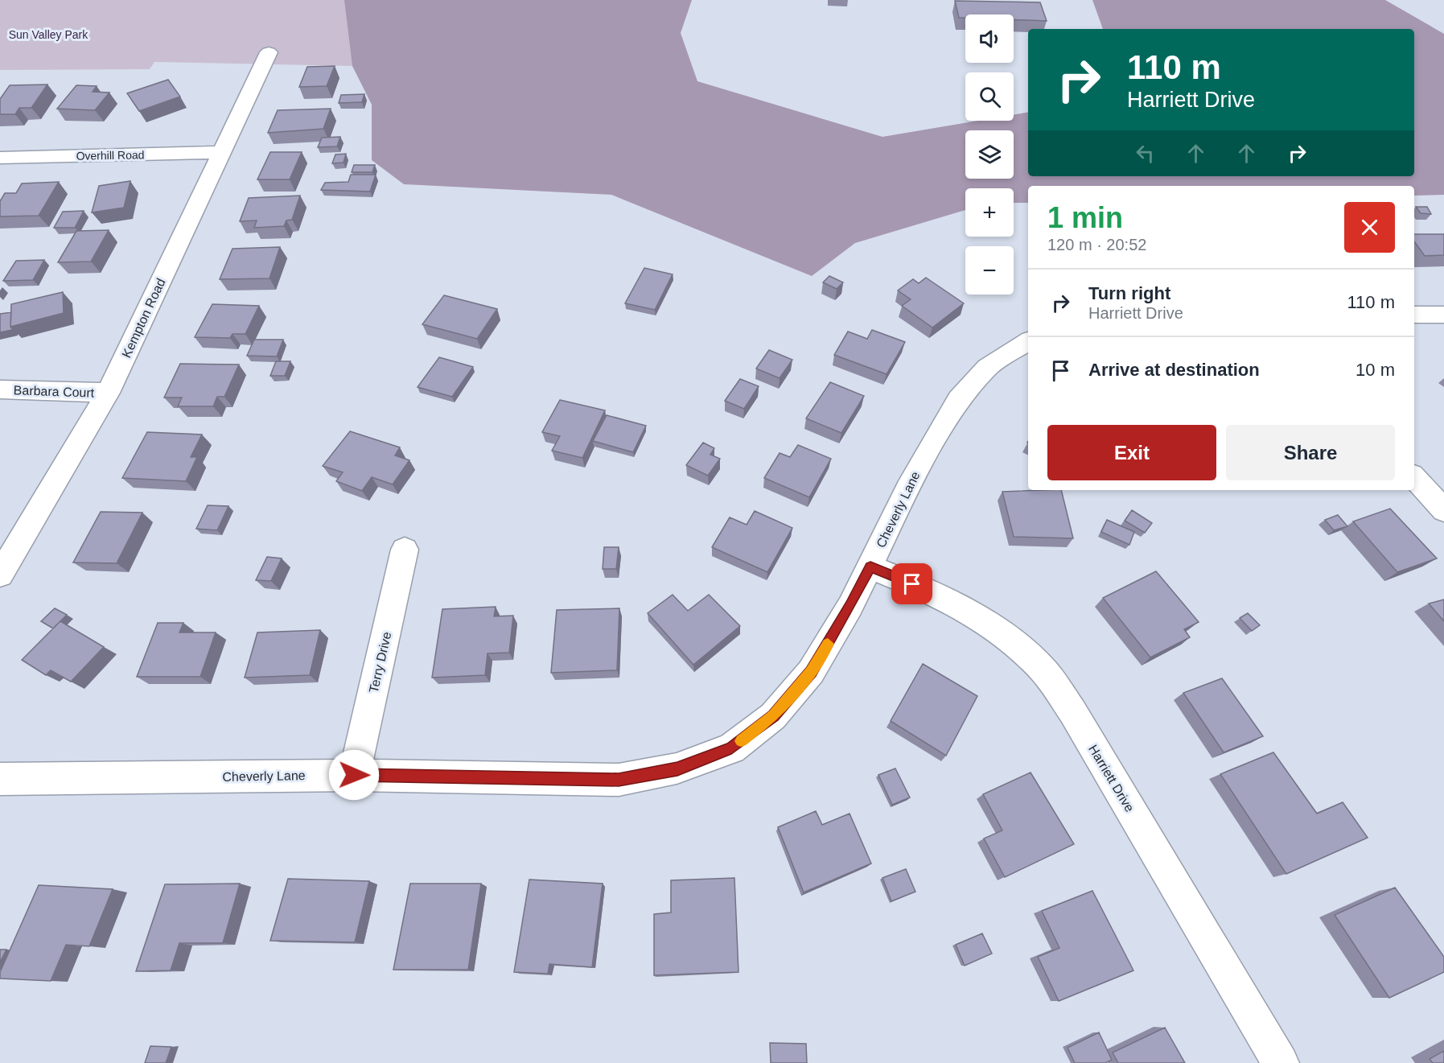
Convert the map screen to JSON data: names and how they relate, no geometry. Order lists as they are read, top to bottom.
{
  "streets": {
    "street": [
      "Overhill Road",
      "Kempton Road",
      "Barbara Court",
      "Cheverly Lane",
      "Terry Drive",
      "Harriett Drive"
    ]
  },
  "crossings": [
    ["Overhill Road", "Kempton Road"],
    ["Kempton Road", "Barbara Court"],
    ["Cheverly Lane", "Terry Drive"],
    ["Cheverly Lane", "Harriett Drive"]
  ],
  "parks": ["Sun Valley Park"],
  "page": {
    "map_buttons": ["+", "−"],
    "turn": ["110 m", "Harriett Drive"],
    "heading": ["1 min", "120 m · 20:52"],
    "list": [
      {
        "name": "Turn right",
        "note": "Harriett Drive",
        "value": "110 m"
      },
      {
        "name": "Arrive at destination",
        "value": "10 m"
      }
    ],
    "buttons": ["Exit", "Share"]
  }
}
